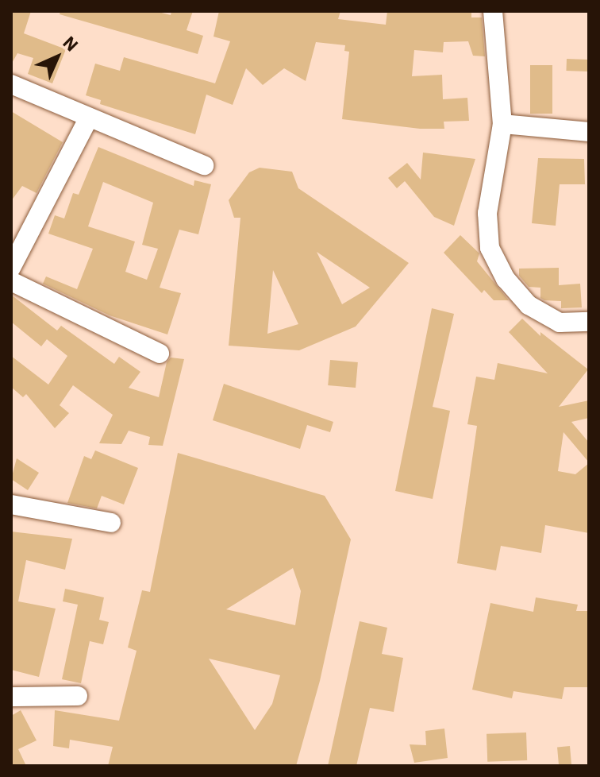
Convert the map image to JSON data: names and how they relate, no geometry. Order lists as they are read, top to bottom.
{
  "north": "top right"
}
